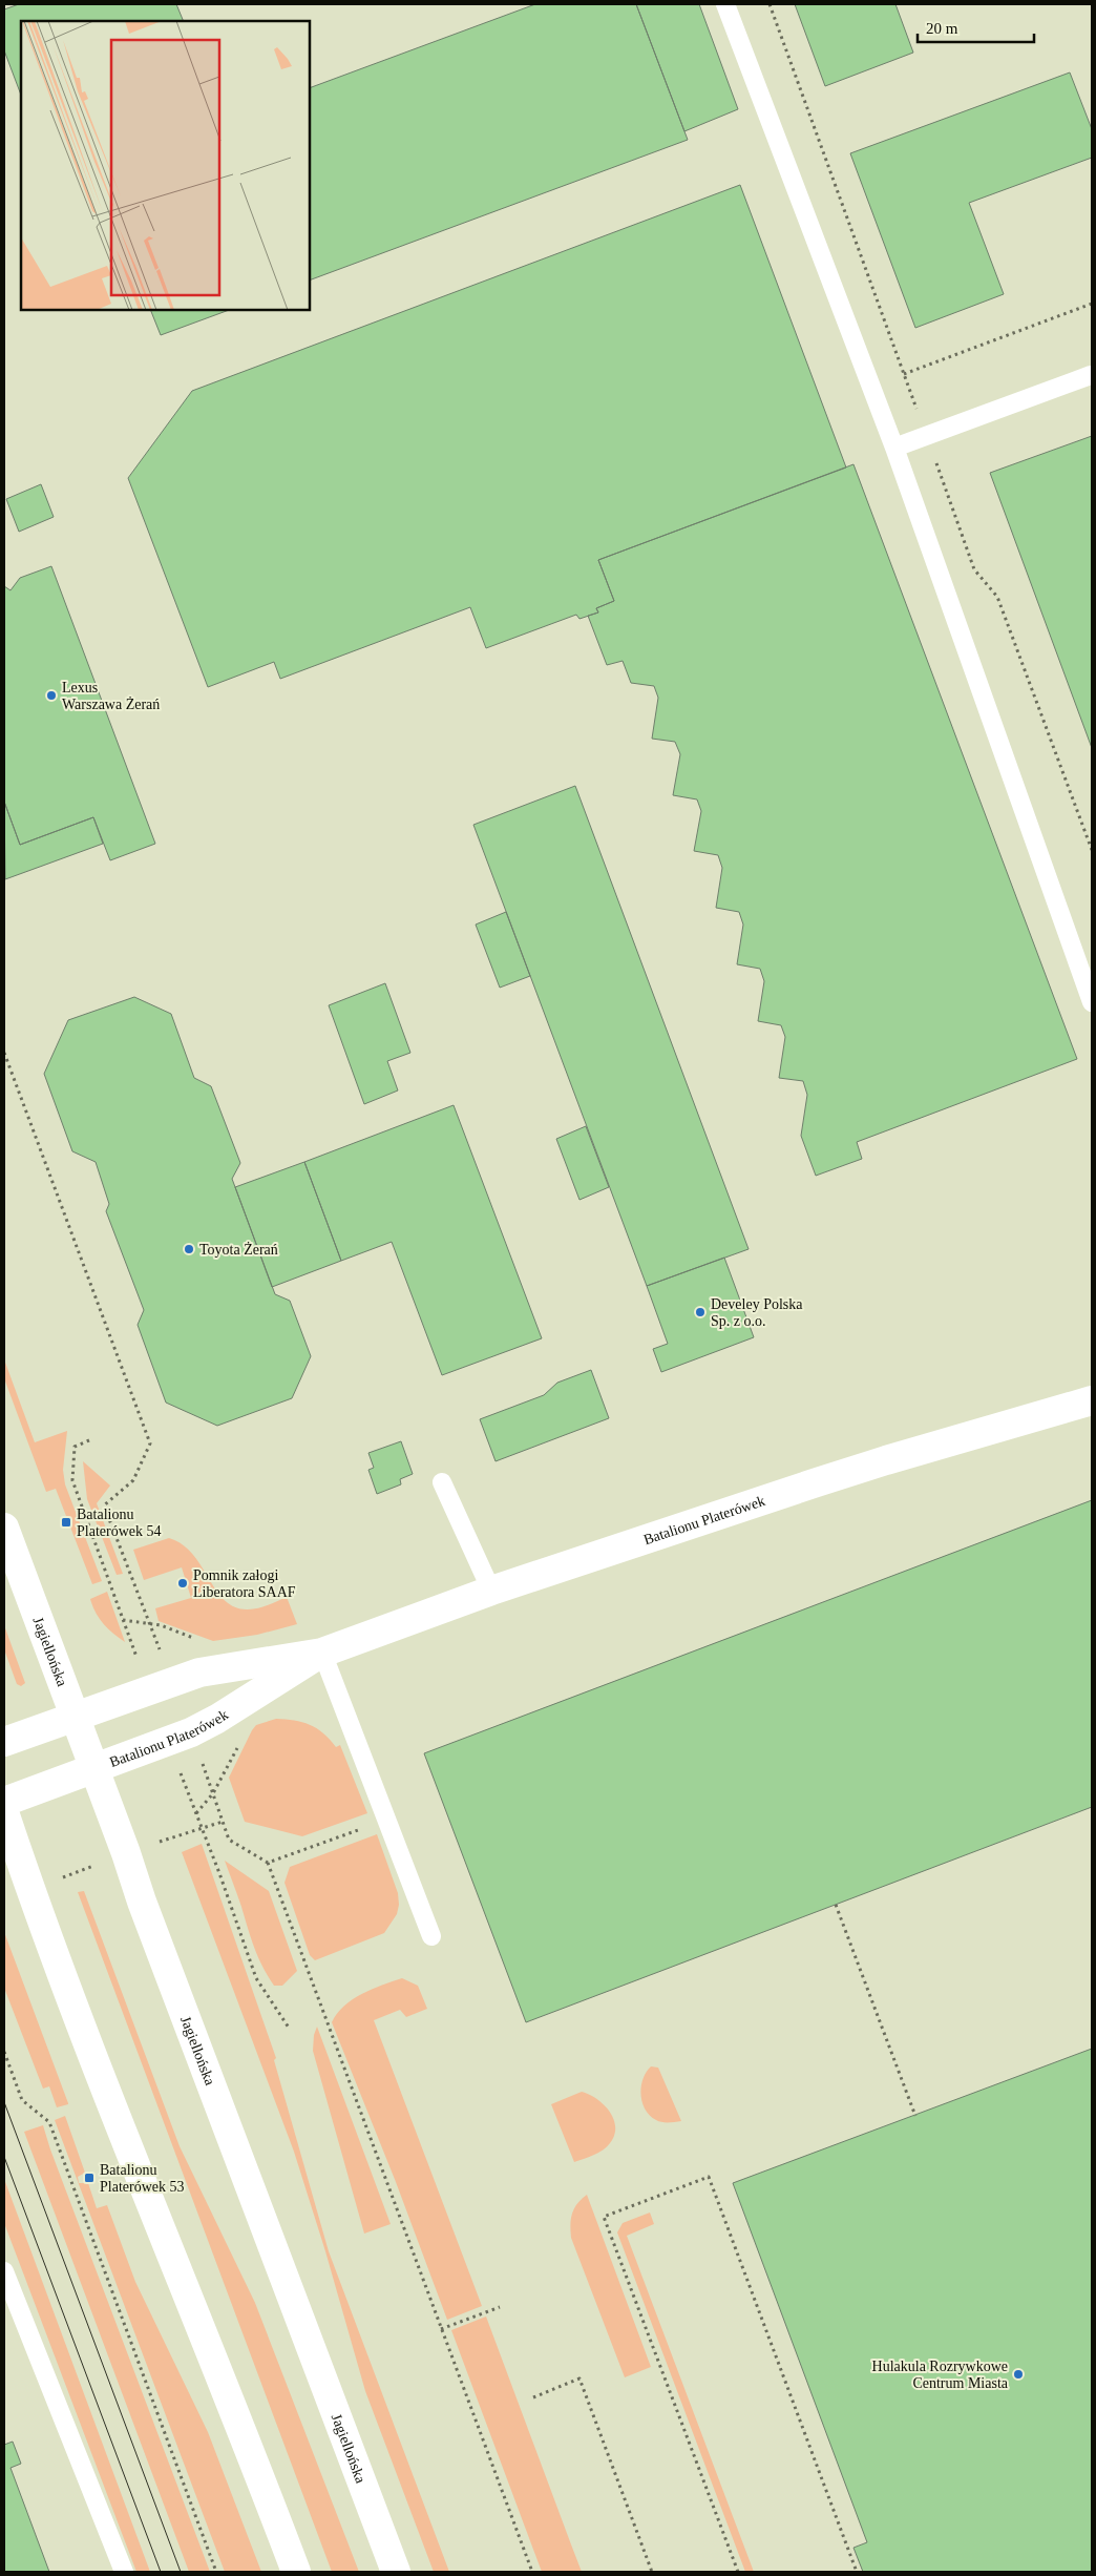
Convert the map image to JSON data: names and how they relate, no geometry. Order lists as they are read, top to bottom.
{
  "streets": {
    "main road": ["Batalionu Platerówek", "Jagiellońska"]
  },
  "crossings": [
    ["Batalionu Platerówek", "Jagiellońska"]
  ],
  "places": {
    "other": [
      "Lexus Warszawa Żerań",
      "Toyota Żerań",
      "Develey Polska Sp. z o.o.",
      "Pomnik załogi Liberatora SAAF",
      "Hulakula Rozrywkowe Centrum Miasta"
    ],
    "transit": ["Batalionu Platerówek 54", "Batalionu Platerówek 53"]
  },
  "scale_bar": "20 m"
}
